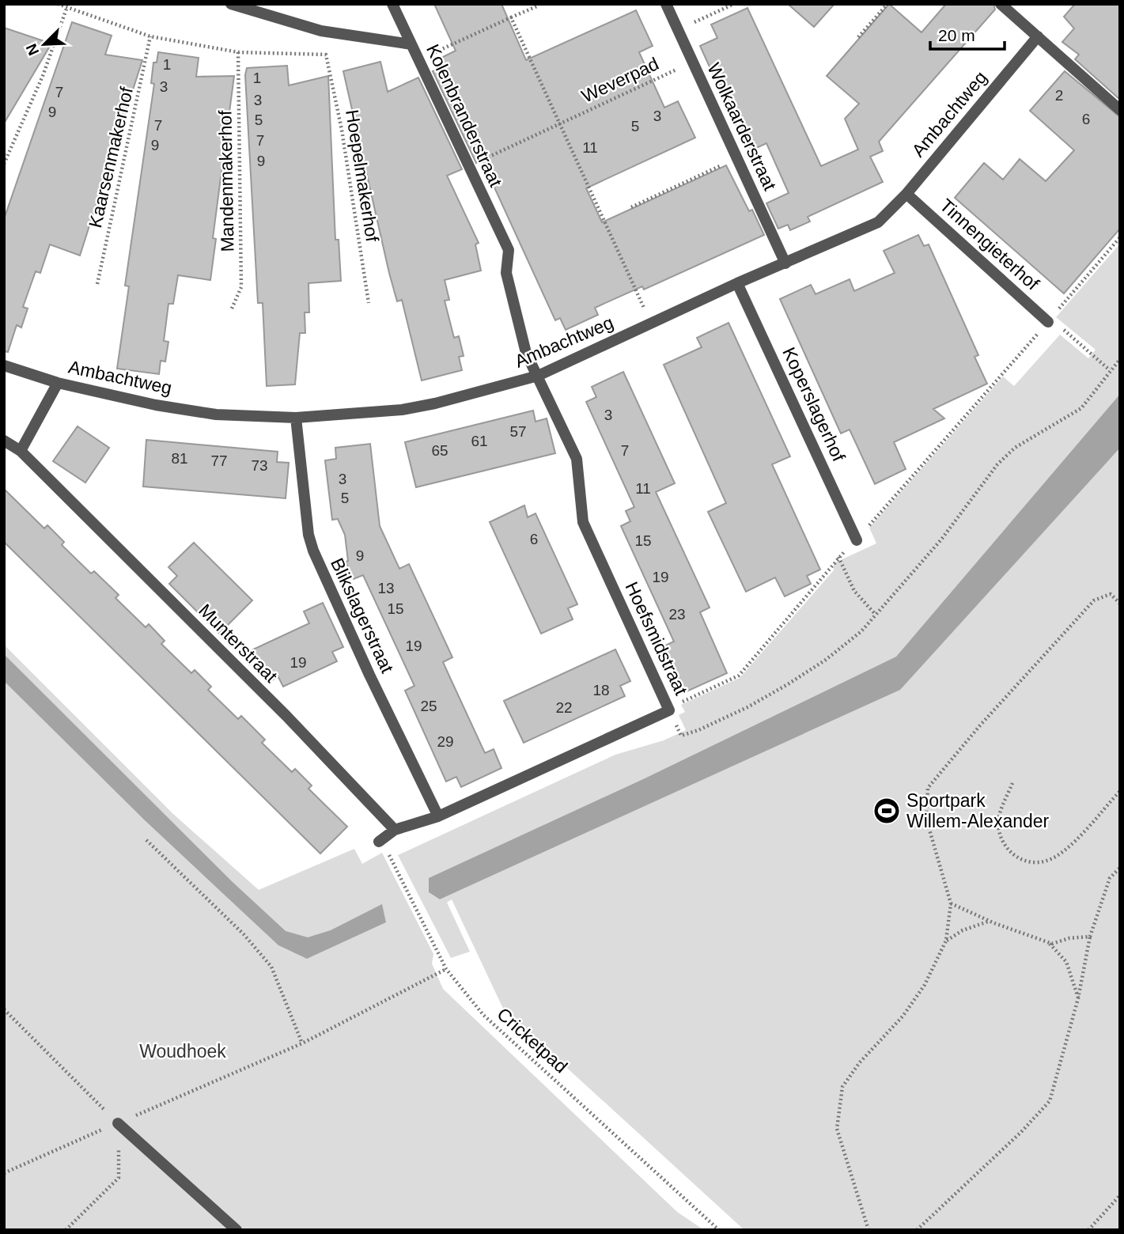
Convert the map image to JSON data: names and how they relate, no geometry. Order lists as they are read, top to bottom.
{
  "streets": {
    "street": [
      "Ambachtweg",
      "Kolenbranderstraat",
      "Wolkaarderstraat",
      "Tinnengieterhof",
      "Koperslagerhof",
      "Blikslagerstraat",
      "Hoefsmidstraat",
      "Munterstraat"
    ],
    "path": [
      "Weverpad",
      "Kaarsenmakerhof",
      "Hoepelmakerhof",
      "Mandenmakerhof",
      "Cricketpad"
    ]
  },
  "crossings": [
    ["Weverpad", "Kolenbranderstraat"],
    ["Weverpad", "Wolkaarderstraat"],
    ["Ambachtweg", "Kolenbranderstraat"],
    ["Ambachtweg", "Wolkaarderstraat"],
    ["Ambachtweg", "Tinnengieterhof"],
    ["Ambachtweg", "Koperslagerhof"],
    ["Ambachtweg", "Blikslagerstraat"],
    ["Ambachtweg", "Hoefsmidstraat"],
    ["Kolenbranderstraat", "Hoefsmidstraat"],
    ["Hoepelmakerhof", "Mandenmakerhof"],
    ["Blikslagerstraat", "Hoefsmidstraat"],
    ["Munterstraat", "Cricketpad"]
  ],
  "parks": ["Woudhoek"],
  "places": {
    "sports": ["Sportpark Willem-Alexander"]
  },
  "house_numbers": [
    "1",
    "1",
    "3",
    "7",
    "2",
    "3",
    "9",
    "3",
    "6",
    "5",
    "7",
    "5",
    "7",
    "9",
    "11",
    "9",
    "3",
    "57",
    "61",
    "65",
    "7",
    "81",
    "77",
    "73",
    "3",
    "11",
    "5",
    "6",
    "15",
    "9",
    "19",
    "13",
    "15",
    "23",
    "19",
    "19",
    "18",
    "25",
    "22",
    "29"
  ],
  "scale_bar": "20 m",
  "north": "bottom left"
}
